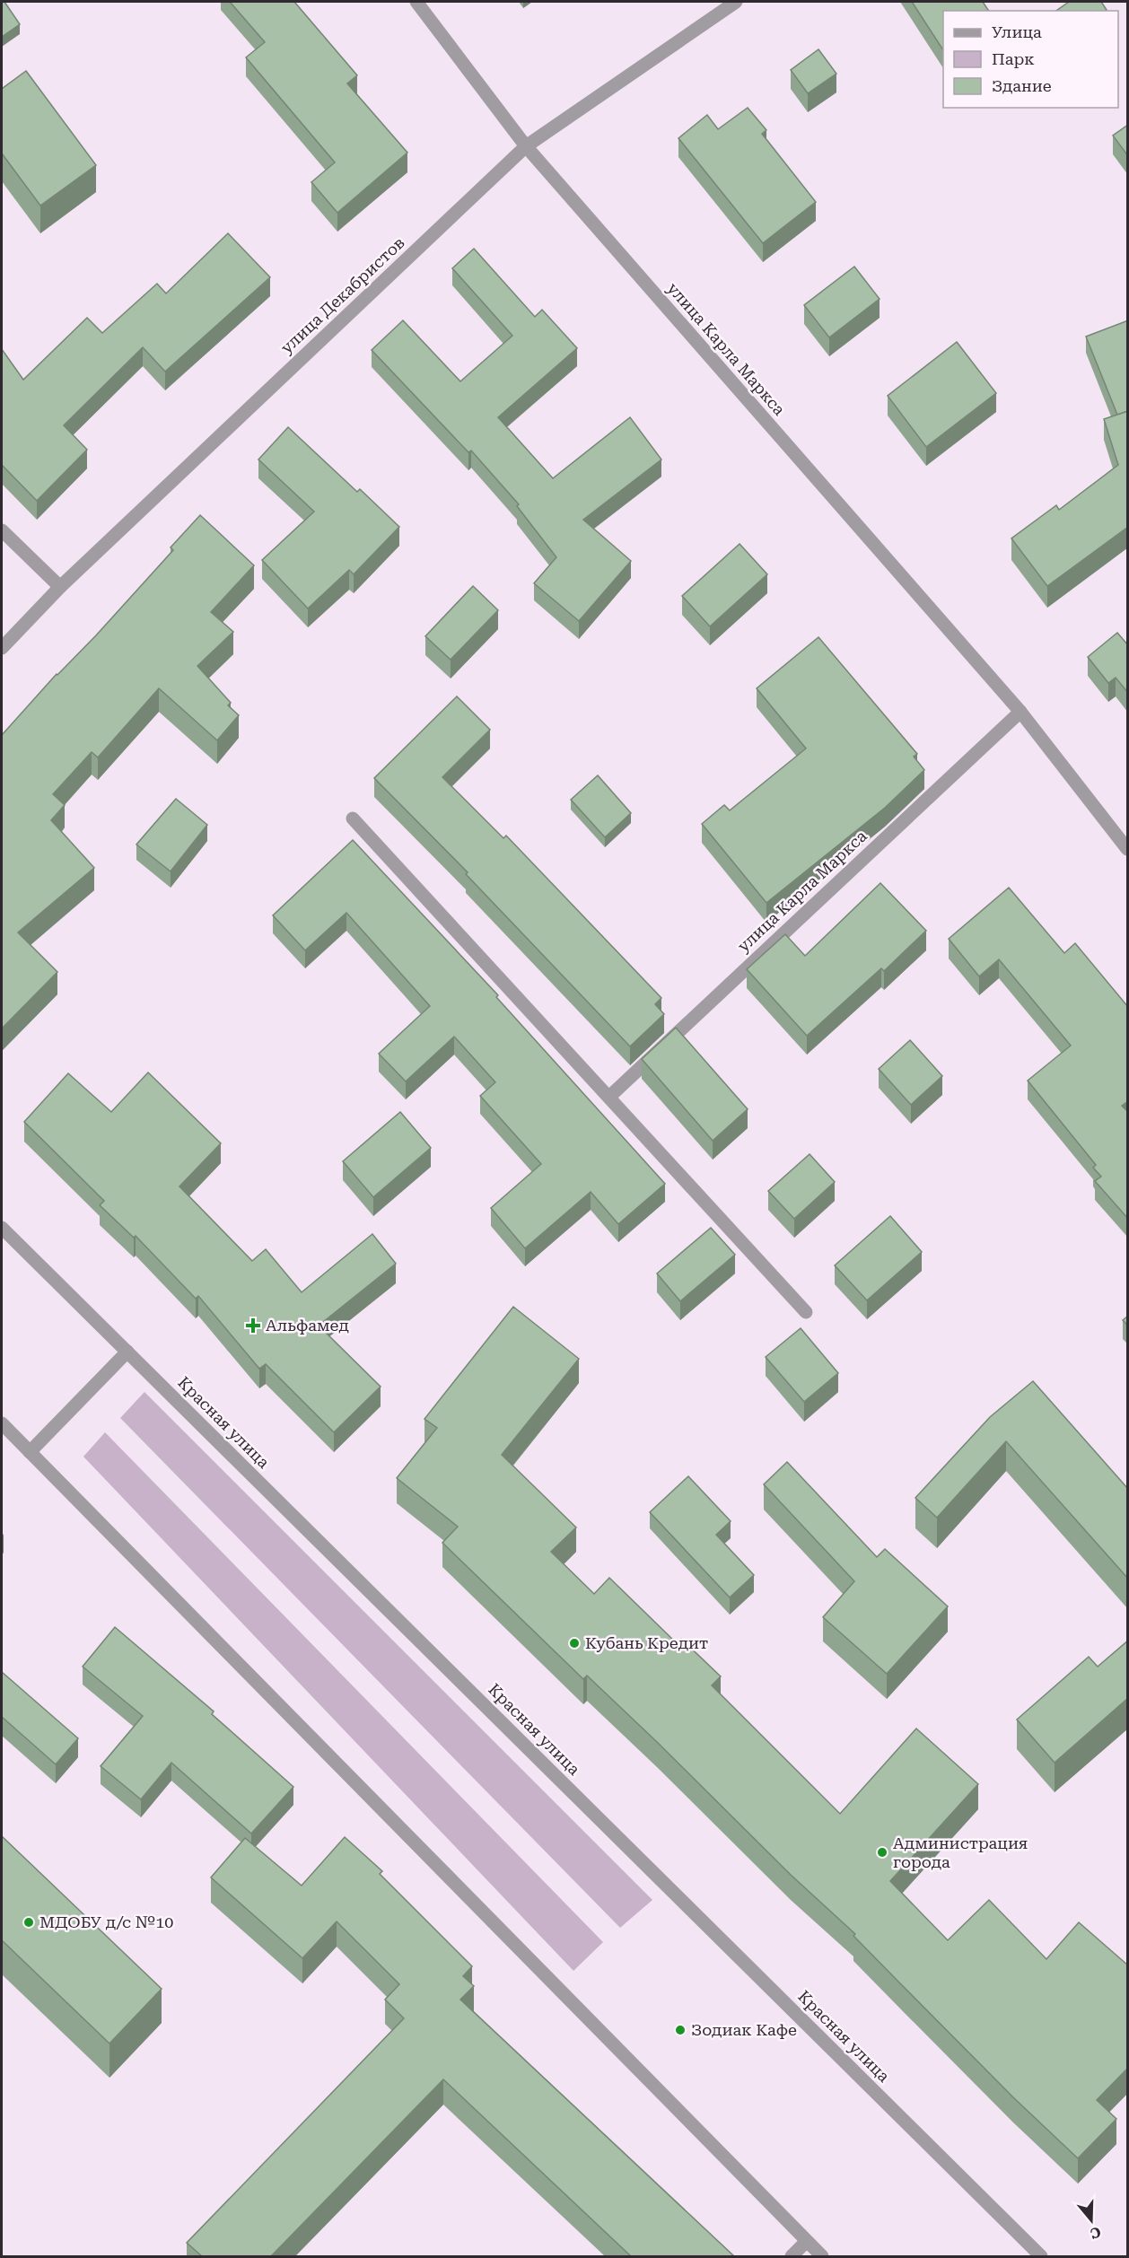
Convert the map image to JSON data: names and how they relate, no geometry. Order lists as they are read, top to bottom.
{
  "streets": {
    "street": ["улица Декабристов", "улица Карла Маркса", "Красная улица"]
  },
  "crossings": [
    ["улица Декабристов", "улица Карла Маркса"]
  ],
  "places": {
    "health": ["Альфамед"],
    "other": [
      "Кубань Кредит",
      "Администрация города",
      "МДОБУ д/с №10",
      "Зодиак Кафе"
    ]
  },
  "legend": ["Улица", "Парк", "Здание"],
  "north": "bottom"
}
